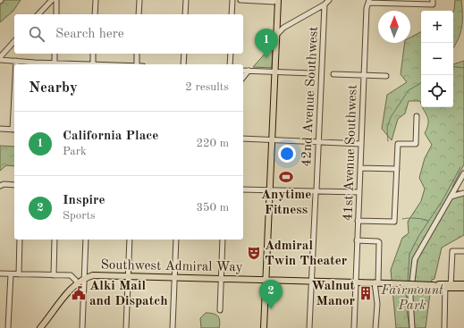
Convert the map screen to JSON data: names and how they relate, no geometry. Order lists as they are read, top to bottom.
{
  "streets": {
    "main road": ["Southwest Admiral Way"],
    "street": ["42nd Avenue Southwest", "41st Avenue Southwest"]
  },
  "crossings": [
    ["42nd Avenue Southwest", "Southwest Admiral Way"],
    ["41st Avenue Southwest", "Southwest Admiral Way"]
  ],
  "parks": ["Fairmount Park"],
  "places": {
    "sports": ["Anytime Fitness"],
    "theatre": ["Admiral Twin Theater"],
    "public building": ["Alki Mail and Dispatch"],
    "building": ["Walnut Manor"]
  },
  "north": "top",
  "page": {
    "map_buttons": ["+", "−"],
    "search": "Search here",
    "pins": ["1", "2"],
    "heading": ["Nearby", "2 results"],
    "list": [
      {
        "mark": "1",
        "name": "California Place",
        "note": "Park",
        "value": "220 m"
      },
      {
        "mark": "2",
        "name": "Inspire",
        "note": "Sports",
        "value": "350 m"
      }
    ]
  }
}
